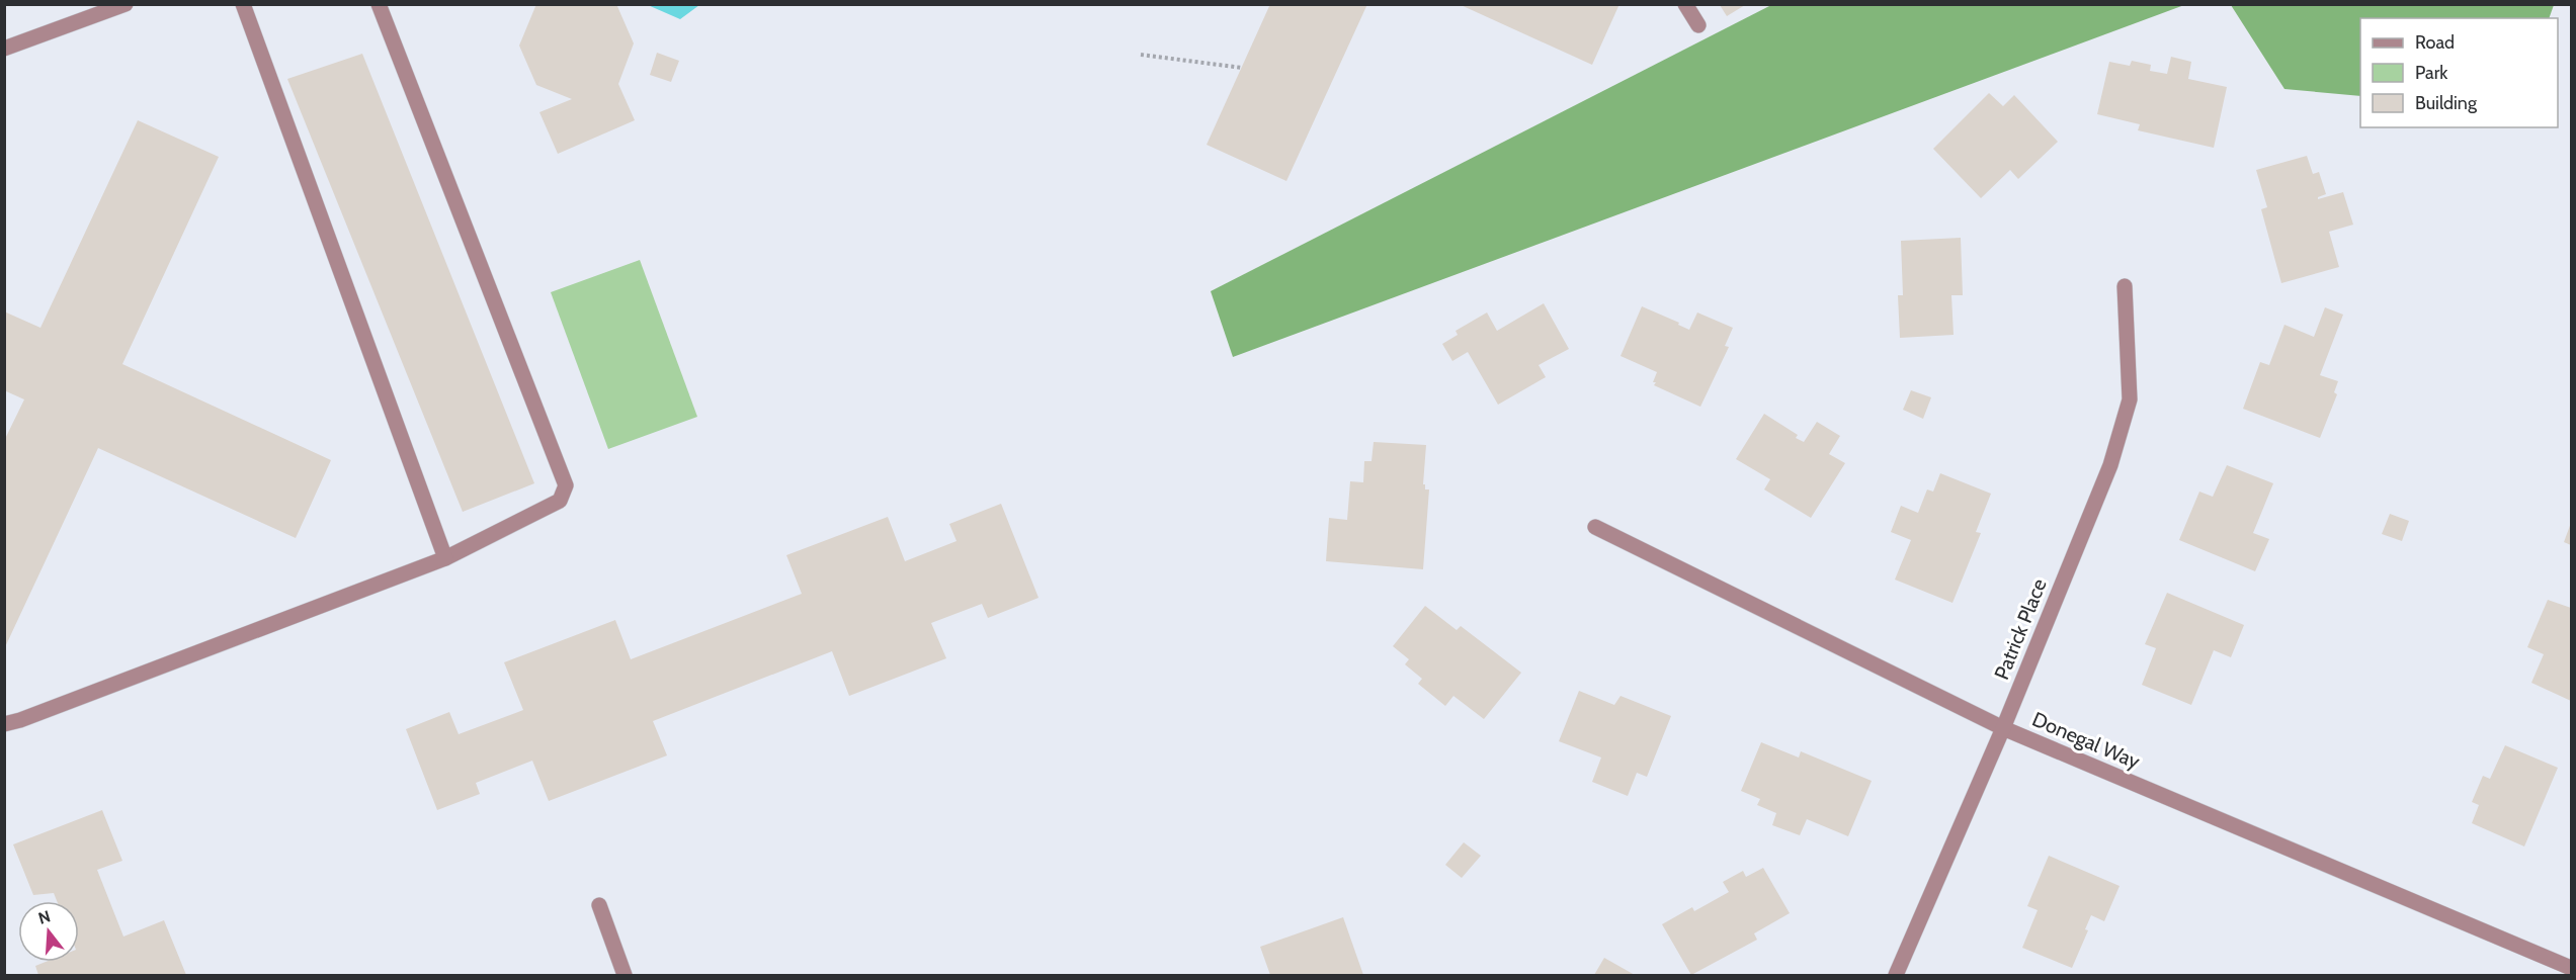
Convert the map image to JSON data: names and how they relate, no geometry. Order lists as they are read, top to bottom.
{
  "streets": {
    "street": ["Patrick Place", "Donegal Way"]
  },
  "crossings": [
    ["Patrick Place", "Donegal Way"]
  ],
  "legend": ["Road", "Park", "Building"],
  "north": "top"
}
